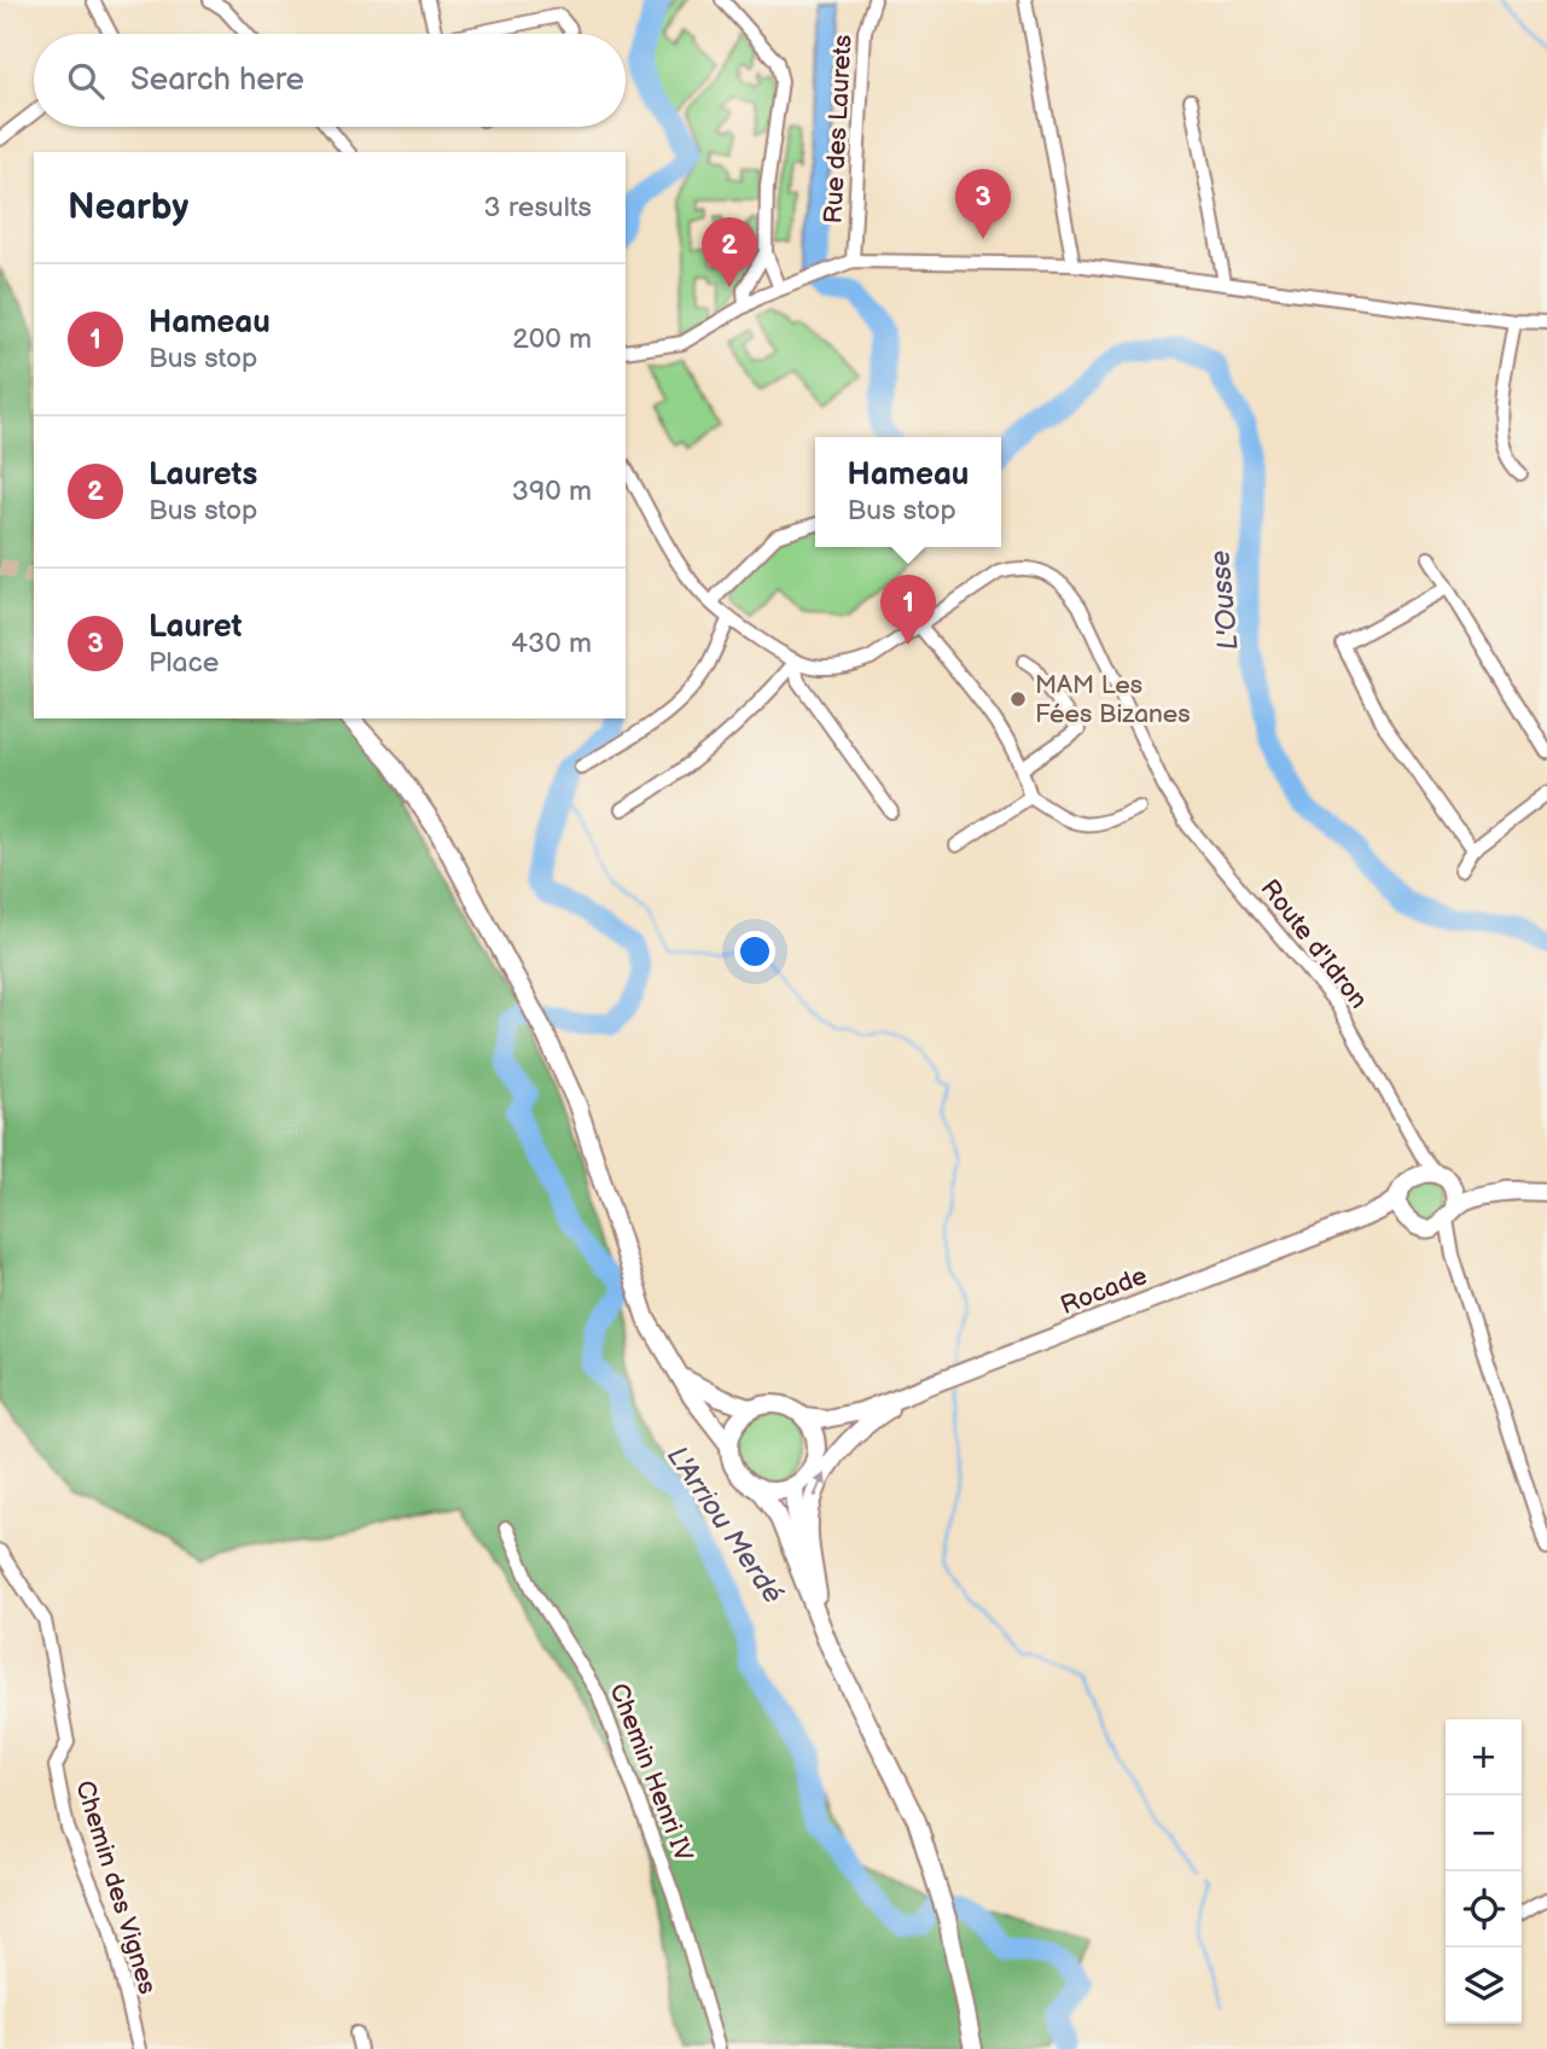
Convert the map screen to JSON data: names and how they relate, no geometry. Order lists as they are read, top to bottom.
{
  "streets": {
    "main road": ["Rocade"],
    "street": [
      "Rue des Laurets",
      "Route d'Idron",
      "Chemin Henri IV",
      "Chemin des Vignes"
    ]
  },
  "crossings": [
    ["Route d'Idron", "Rocade"]
  ],
  "water": ["L'Ousse", "L'Arriou Merdé"],
  "places": ["MAM Les Fées Bizanes"],
  "page": {
    "search": "Search here",
    "heading": ["Nearby", "3 results"],
    "pins": ["3", "2", "1"],
    "list": [
      {
        "mark": "1",
        "name": "Hameau",
        "note": "Bus stop",
        "value": "200 m"
      },
      {
        "mark": "2",
        "name": "Laurets",
        "note": "Bus stop",
        "value": "390 m"
      },
      {
        "mark": "3",
        "name": "Lauret",
        "note": "Place",
        "value": "430 m"
      }
    ],
    "popup": ["Hameau", "Bus stop"],
    "map_buttons": ["+", "−"]
  }
}
